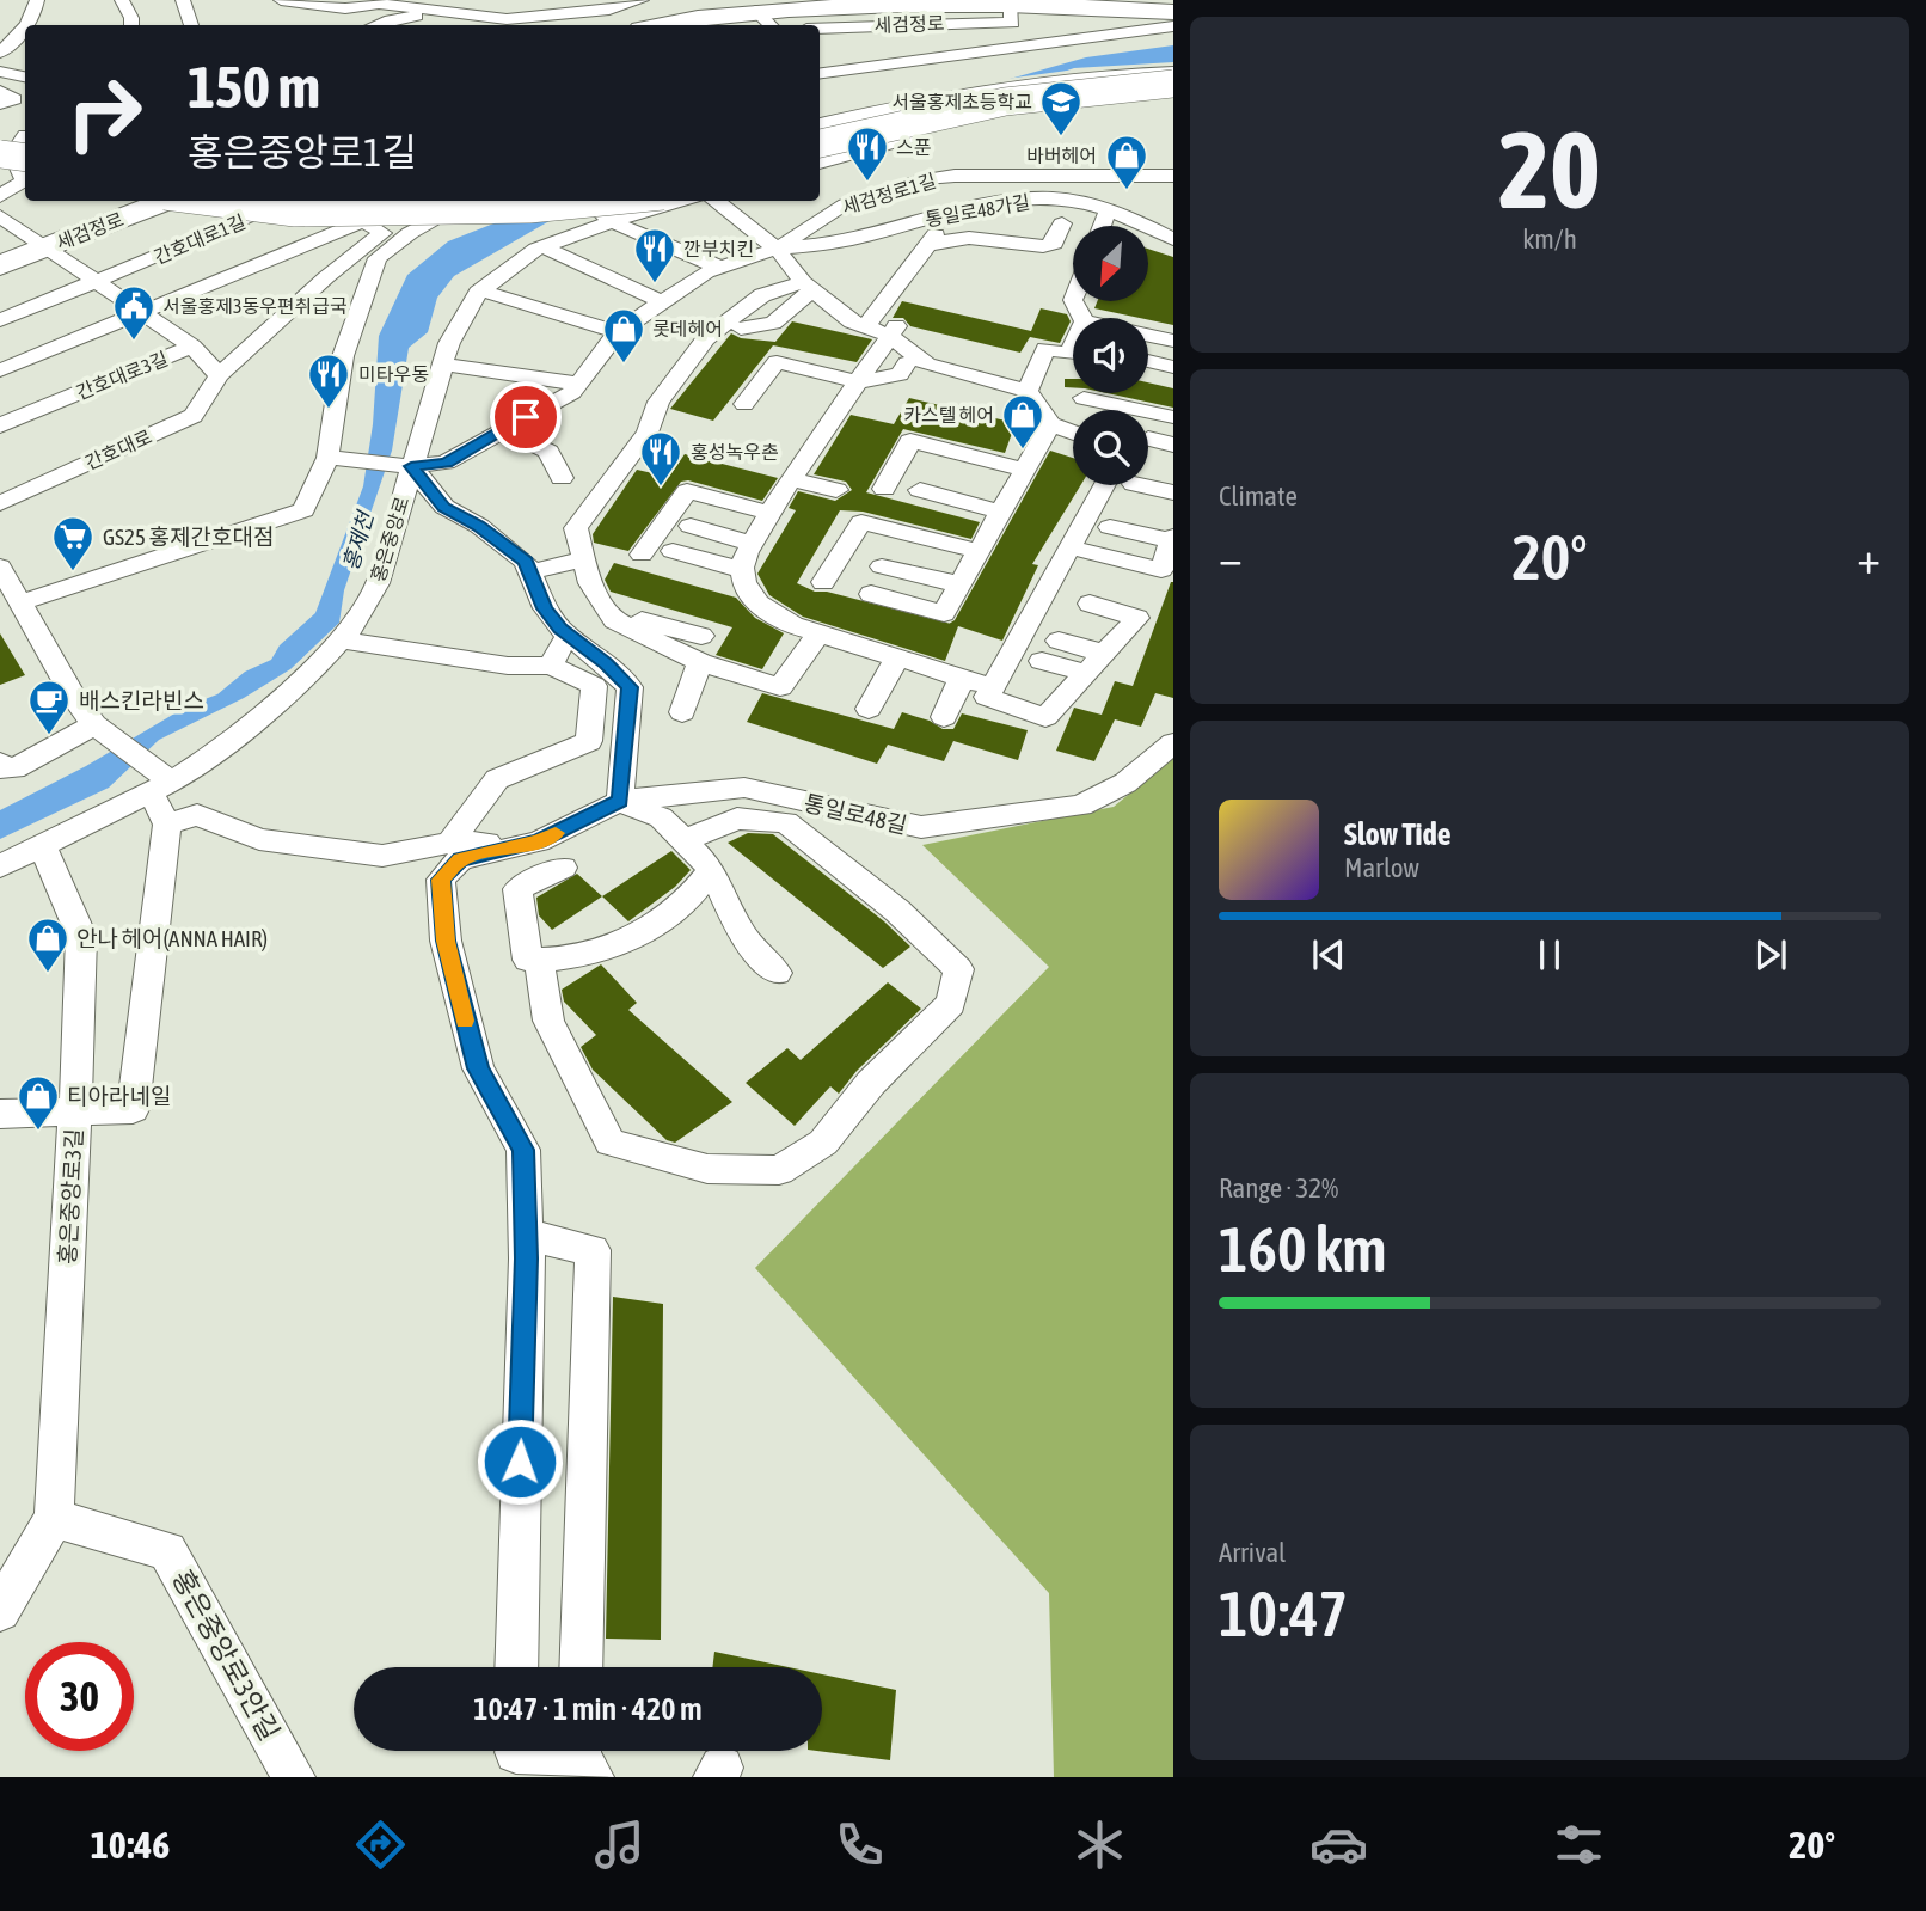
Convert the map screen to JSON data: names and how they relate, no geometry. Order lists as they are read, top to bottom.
{
  "streets": {
    "main road": ["세검정로"],
    "street": [
      "세검정로1길",
      "통일로48가길",
      "간호대로1길",
      "간호대로3길",
      "간호대로",
      "홍은중앙로",
      "통일로48길",
      "홍은중앙로3길",
      "홍은중앙로3안길"
    ]
  },
  "crossings": [
    ["세검정로", "간호대로1길"],
    ["세검정로1길", "통일로48가길"],
    ["세검정로1길", "홍은중앙로"],
    ["간호대로3길", "간호대로"],
    ["홍은중앙로3길", "홍은중앙로3안길"]
  ],
  "water": ["홍제천"],
  "places": {
    "school or university": ["서울홍제초등학교"],
    "restaurant": [
      "스푼",
      "깐부치킨",
      "미타우동",
      "홍성녹우촌"
    ],
    "shop": [
      "바버헤어",
      "롯데헤어",
      "카스텔 헤어",
      "안나 헤어(ANNA HAIR)",
      "티아라네일"
    ],
    "public building": ["서울홍제3동우편취급국"],
    "supermarket": ["GS25 홍제간호대점"],
    "cafe": ["배스킨라빈스"]
  },
  "north": "bottom left",
  "page": {
    "tile": [
      ["20", "km/h"],
      "Climate",
      ["Range · 32%", "160 km"],
      ["Arrival", "10:47"]
    ],
    "turn": ["150 m", "홍은중앙로1길"],
    "heat": ["−", "20°", "+"],
    "song": ["Slow Tide", "Marlow"],
    "limit": "30",
    "trip": "10:47 · 1 min · 420 m",
    "tabs": ["10:46", "20°"]
  }
}
